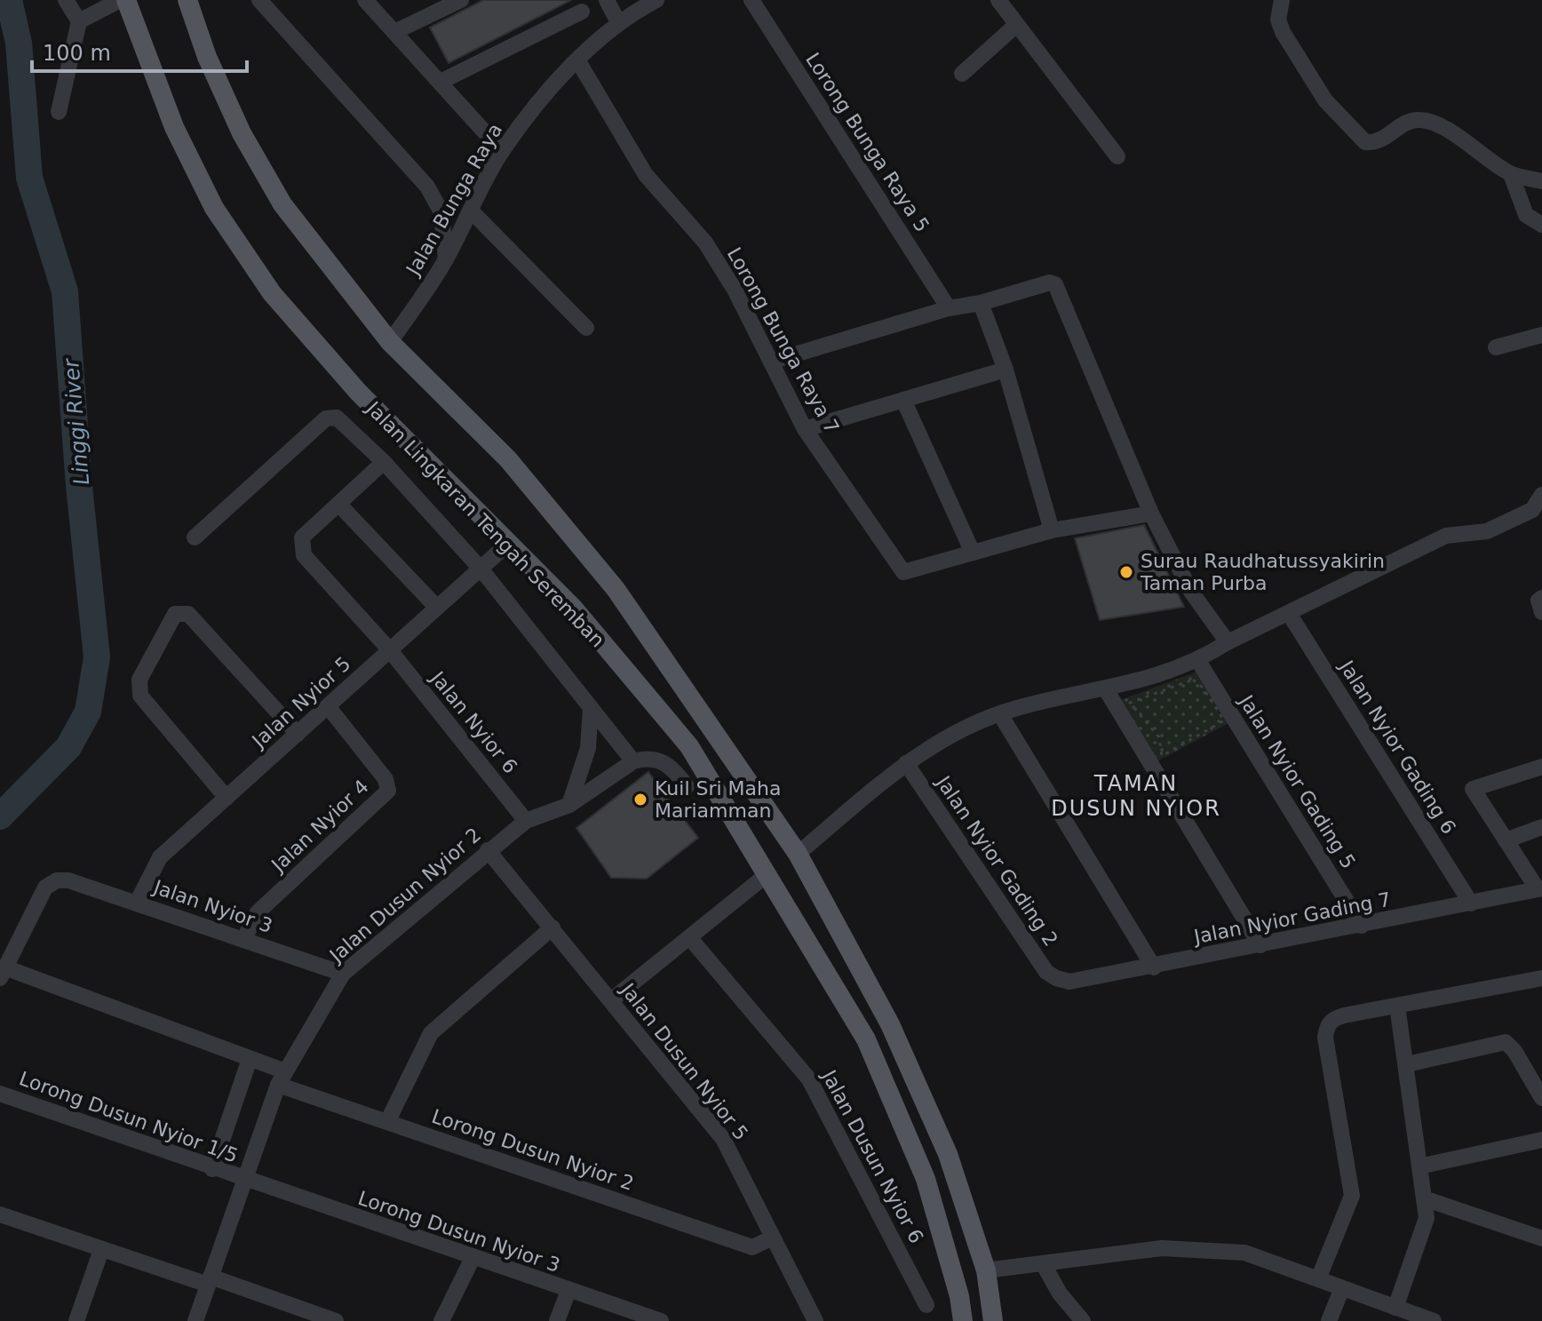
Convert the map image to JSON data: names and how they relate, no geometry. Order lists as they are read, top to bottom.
{
  "streets": {
    "main road": ["Jalan Lingkaran Tengah Seremban"],
    "street": [
      "Lorong Bunga Raya 5",
      "Jalan Bunga Raya",
      "Lorong Bunga Raya 7",
      "Jalan Nyior 5",
      "Jalan Nyior 6",
      "Jalan Nyior Gading 6",
      "Jalan Nyior Gading 5",
      "Jalan Nyior 4",
      "Jalan Nyior Gading 2",
      "Jalan Dusun Nyior 2",
      "Jalan Nyior 3",
      "Jalan Nyior Gading 7",
      "Jalan Dusun Nyior 5",
      "Lorong Dusun Nyior 1/5",
      "Lorong Dusun Nyior 2",
      "Jalan Dusun Nyior 6",
      "Lorong Dusun Nyior 3"
    ]
  },
  "crossings": [
    ["Jalan Bunga Raya", "Lorong Bunga Raya 7"],
    ["Jalan Lingkaran Tengah Seremban", "Jalan Nyior 5"],
    ["Jalan Nyior 5", "Jalan Nyior 6"],
    ["Jalan Nyior 5", "Jalan Nyior 4"],
    ["Jalan Nyior 5", "Jalan Nyior 3"],
    ["Jalan Nyior 6", "Jalan Dusun Nyior 2"],
    ["Jalan Nyior Gading 6", "Jalan Nyior Gading 7"],
    ["Jalan Nyior Gading 5", "Jalan Nyior Gading 7"],
    ["Jalan Nyior 4", "Jalan Nyior 3"],
    ["Jalan Nyior Gading 2", "Jalan Nyior Gading 7"],
    ["Jalan Dusun Nyior 2", "Jalan Nyior 3"],
    ["Jalan Dusun Nyior 2", "Jalan Dusun Nyior 5"],
    ["Jalan Dusun Nyior 2", "Lorong Dusun Nyior 1/5"],
    ["Jalan Dusun Nyior 2", "Lorong Dusun Nyior 2"],
    ["Jalan Dusun Nyior 2", "Lorong Dusun Nyior 3"],
    ["Jalan Nyior 3", "Lorong Dusun Nyior 2"],
    ["Jalan Dusun Nyior 5", "Lorong Dusun Nyior 2"],
    ["Lorong Dusun Nyior 1/5", "Lorong Dusun Nyior 3"]
  ],
  "districts": ["TAMAN DUSUN NYIOR"],
  "water": ["Linggi River"],
  "places": ["Surau Raudhatussyakirin Taman Purba", "Kuil Sri Maha Mariamman"],
  "scale_bar": "100 m"
}
